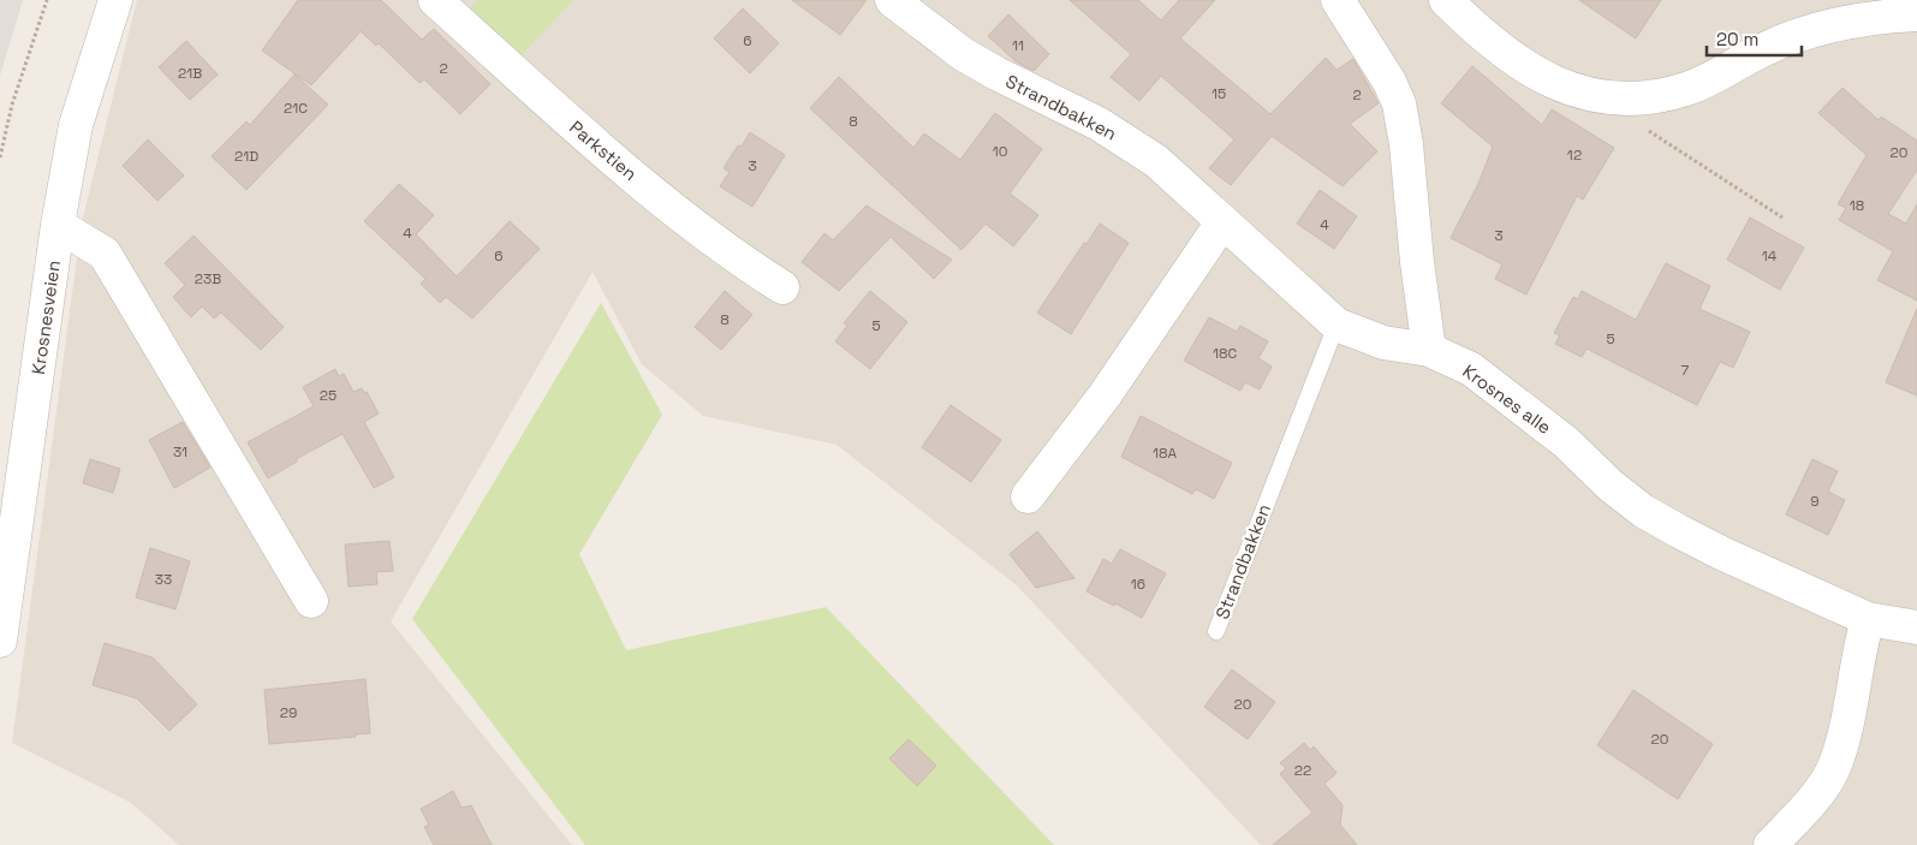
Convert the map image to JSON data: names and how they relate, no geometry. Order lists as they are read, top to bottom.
{
  "streets": {
    "street": [
      "Strandbakken",
      "Parkstien",
      "Krosnesveien",
      "Krosnes alle"
    ]
  },
  "crossings": [
    ["Strandbakken", "Krosnes alle"]
  ],
  "house_numbers": [
    "6",
    "11",
    "2",
    "21B",
    "15",
    "2",
    "21C",
    "8",
    "10",
    "20",
    "12",
    "21D",
    "3",
    "18",
    "4",
    "4",
    "3",
    "6",
    "14",
    "23B",
    "8",
    "5",
    "5",
    "18C",
    "7",
    "25",
    "31",
    "18A",
    "9",
    "33",
    "16",
    "20",
    "29",
    "20",
    "22"
  ],
  "scale_bar": "20 m"
}
